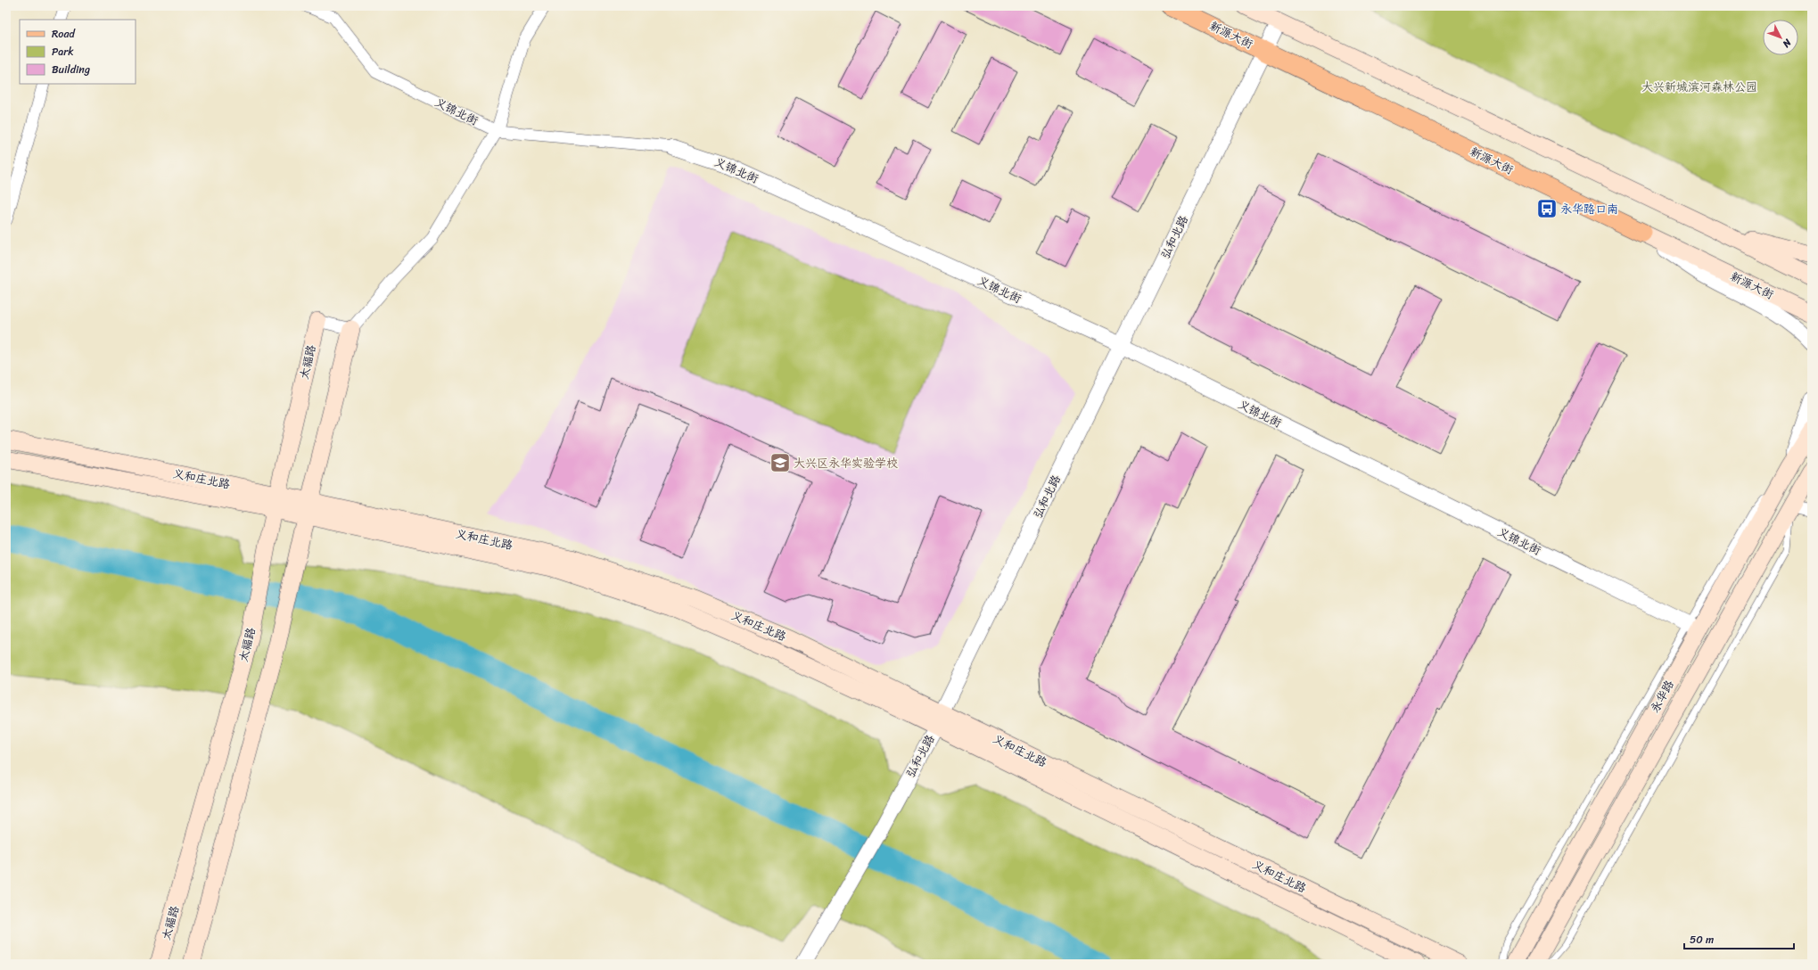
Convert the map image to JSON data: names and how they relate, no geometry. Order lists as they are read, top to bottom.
{
  "streets": {
    "main road": [
      "新源大街",
      "太福路",
      "义和庄北路",
      "永华路"
    ],
    "street": ["义锦北街", "弘和北路"]
  },
  "crossings": [
    ["新源大街", "弘和北路"],
    ["义锦北街", "弘和北路"],
    ["弘和北路", "义和庄北路"],
    ["太福路", "义和庄北路"]
  ],
  "parks": ["大兴新城滨河森林公园"],
  "places": {
    "bus stop": ["永华路口南"],
    "school or university": ["大兴区永华实验学校"]
  },
  "legend": ["Road", "Park", "Building"],
  "scale_bar": "50 m",
  "north": "bottom right"
}
